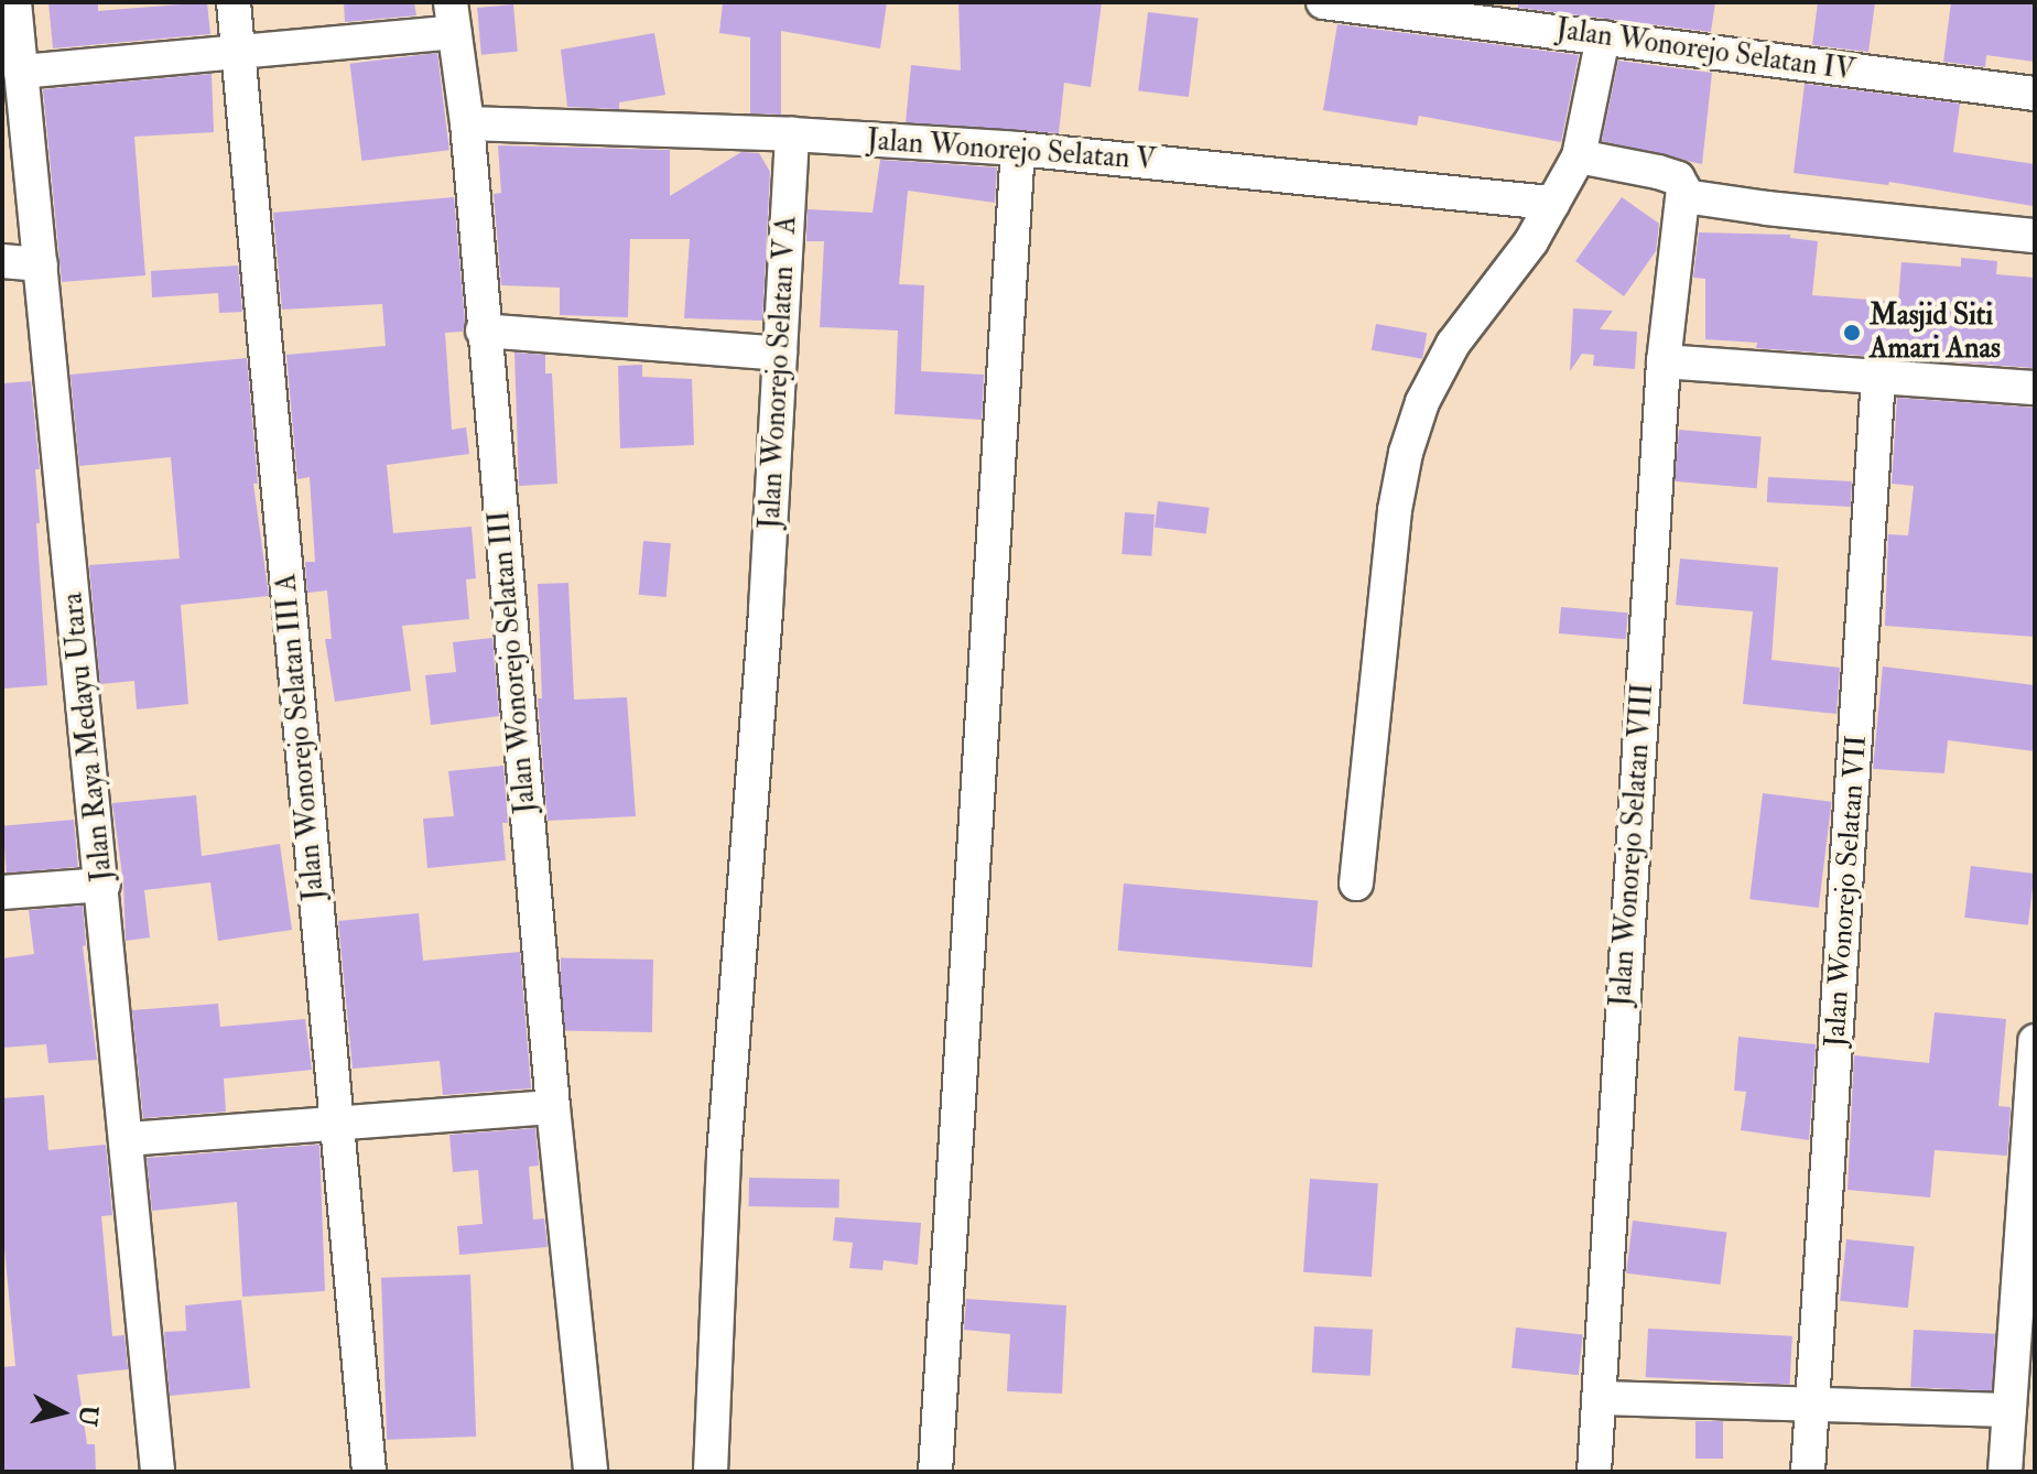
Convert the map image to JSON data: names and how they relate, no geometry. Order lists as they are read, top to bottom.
{
  "streets": {
    "street": [
      "Jalan Wonorejo Selatan IV",
      "Jalan Wonorejo Selatan V",
      "Jalan Wonorejo Selatan V A",
      "Jalan Wonorejo Selatan III",
      "Jalan Raya Medayu Utara",
      "Jalan Wonorejo Selatan III A",
      "Jalan Wonorejo Selatan VIII",
      "Jalan Wonorejo Selatan VII"
    ]
  },
  "crossings": [
    ["Jalan Wonorejo Selatan V", "Jalan Wonorejo Selatan V A"],
    ["Jalan Wonorejo Selatan V", "Jalan Wonorejo Selatan III"]
  ],
  "places": ["Masjid Siti Amari Anas"],
  "north": "right"
}
